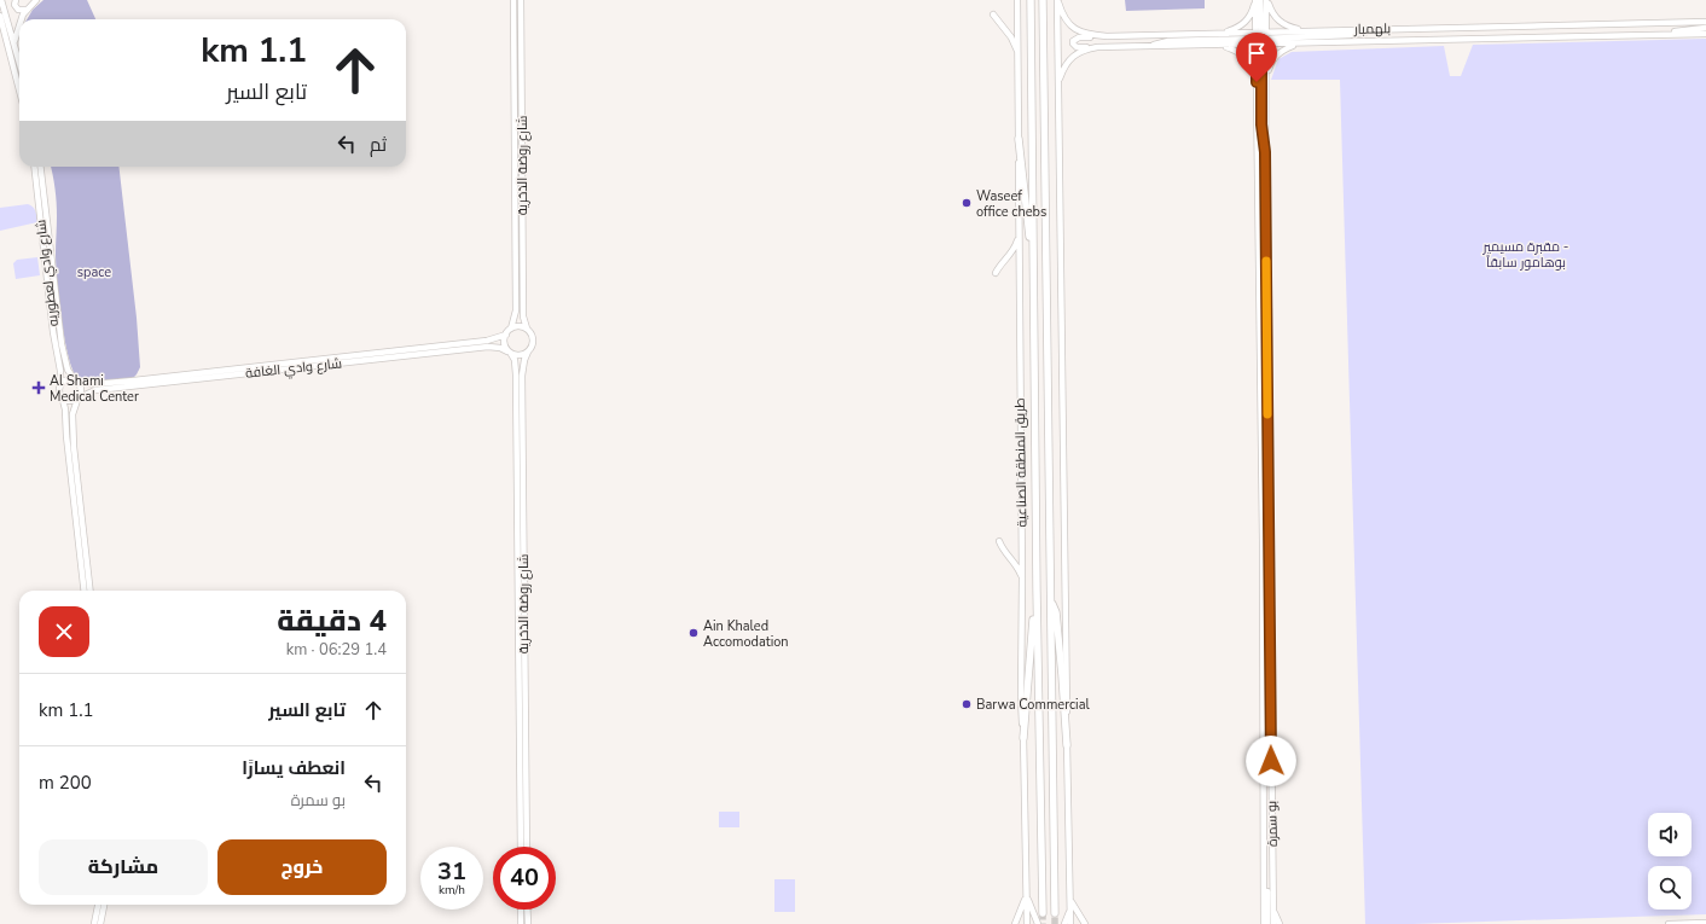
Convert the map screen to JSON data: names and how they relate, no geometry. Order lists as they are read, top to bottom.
{
  "streets": {
    "highway": ["طريق المنطقة الصناعية"],
    "street": [
      "بلهمبار",
      "شارع روضة الذخرية",
      "شارع وادي لعطوريه",
      "شارع وادي الغافة",
      "بو سمرة"
    ]
  },
  "crossings": [
    ["بلهمبار", "بو سمرة"],
    ["شارع روضة الذخرية", "شارع وادي الغافة"],
    ["شارع وادي لعطوريه", "شارع وادي الغافة"]
  ],
  "parks": ["مقبرة مسيمير - بوهامور سابقاً", "space"],
  "places": {
    "other": ["Waseef office chebs", "Ain Khaled Accomodation", "Barwa Commercial"],
    "health": ["Al Shami Medical Center"]
  },
  "page": {
    "turn": ["1.1 km", "تابع السير"],
    "then": "ثم",
    "heading": ["4 دقيقة", "1.4 km · 06:29"],
    "list": [
      {
        "name": "تابع السير",
        "value": "1.1 km"
      },
      {
        "name": "انعطف يسارًا",
        "note": "بو سمرة",
        "value": "200 m"
      }
    ],
    "buttons": ["خروج", "مشاركة"],
    "speed": "31 km/h",
    "limit": "40"
  }
}
